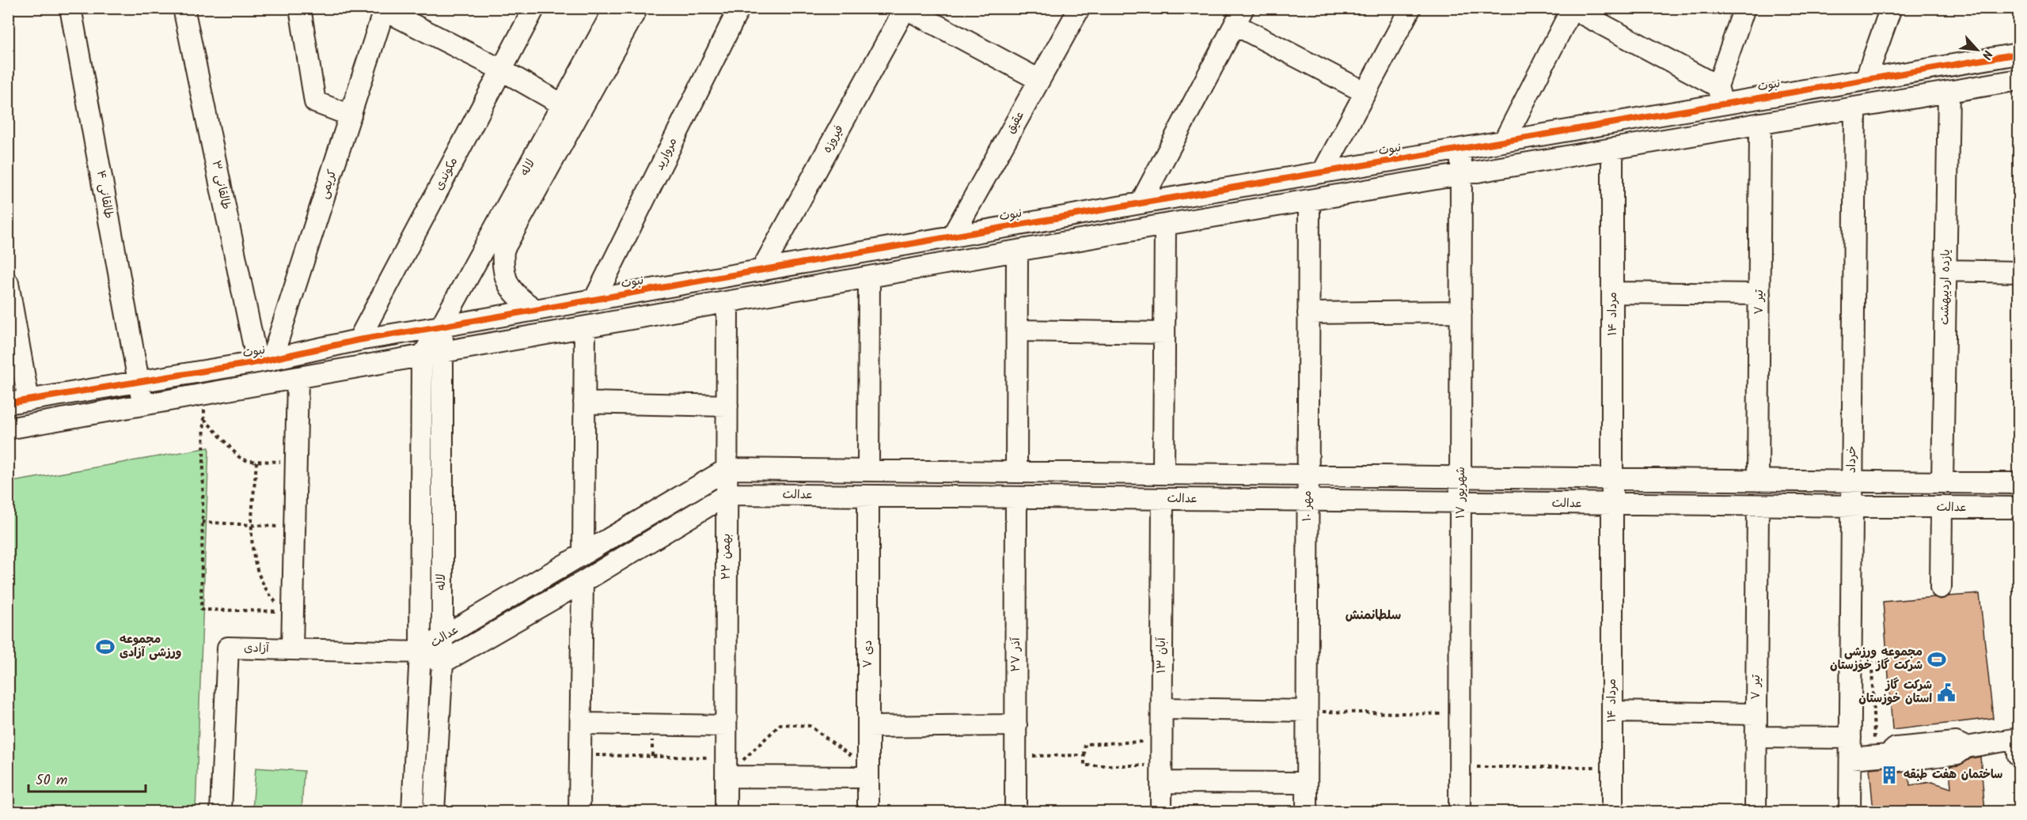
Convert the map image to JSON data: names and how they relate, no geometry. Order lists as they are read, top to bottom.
{
  "streets": {
    "street": [
      "نبوت",
      "عقیق",
      "فیروزه",
      "مروارید",
      "لاله",
      "مکوندی",
      "کریمی",
      "طالقانی ۳",
      "طالقانی ۴",
      "یازده اردیبهشت",
      "۷ تیر",
      "۱۴ مرداد",
      "خرداد",
      "۱۷ شهریور",
      "عدالت",
      "۱۰ مهر",
      "۲۲ بهمن",
      "آزادی",
      "۷ دی",
      "۲۷ آذر",
      "۱۳ آبان"
    ]
  },
  "crossings": [
    ["نبوت", "عقیق"],
    ["نبوت", "فیروزه"],
    ["نبوت", "مروارید"],
    ["نبوت", "لاله"],
    ["نبوت", "مکوندی"],
    ["نبوت", "کریمی"],
    ["نبوت", "طالقانی ۳"],
    ["نبوت", "طالقانی ۴"],
    ["نبوت", "۱۷ شهریور"],
    ["لاله", "عدالت"],
    ["لاله", "آزادی"],
    ["کریمی", "طالقانی ۳"],
    ["یازده اردیبهشت", "عدالت"],
    ["۷ تیر", "عدالت"],
    ["۱۴ مرداد", "عدالت"],
    ["خرداد", "عدالت"],
    ["۱۷ شهریور", "عدالت"],
    ["عدالت", "۱۰ مهر"],
    ["عدالت", "۲۲ بهمن"],
    ["عدالت", "آزادی"],
    ["عدالت", "۷ دی"],
    ["عدالت", "۲۷ آذر"],
    ["عدالت", "۱۳ آبان"]
  ],
  "districts": ["سلطانمنش"],
  "places": {
    "sports": ["مجموعه ورزشی آزادی", "مجموعه ورزشی شرکت گاز خوزستان"],
    "public building": ["شرکت گاز استان خوزستان"],
    "building": ["ساختمان هفت طبقه"]
  },
  "scale_bar": "50 m",
  "north": "bottom right"
}
